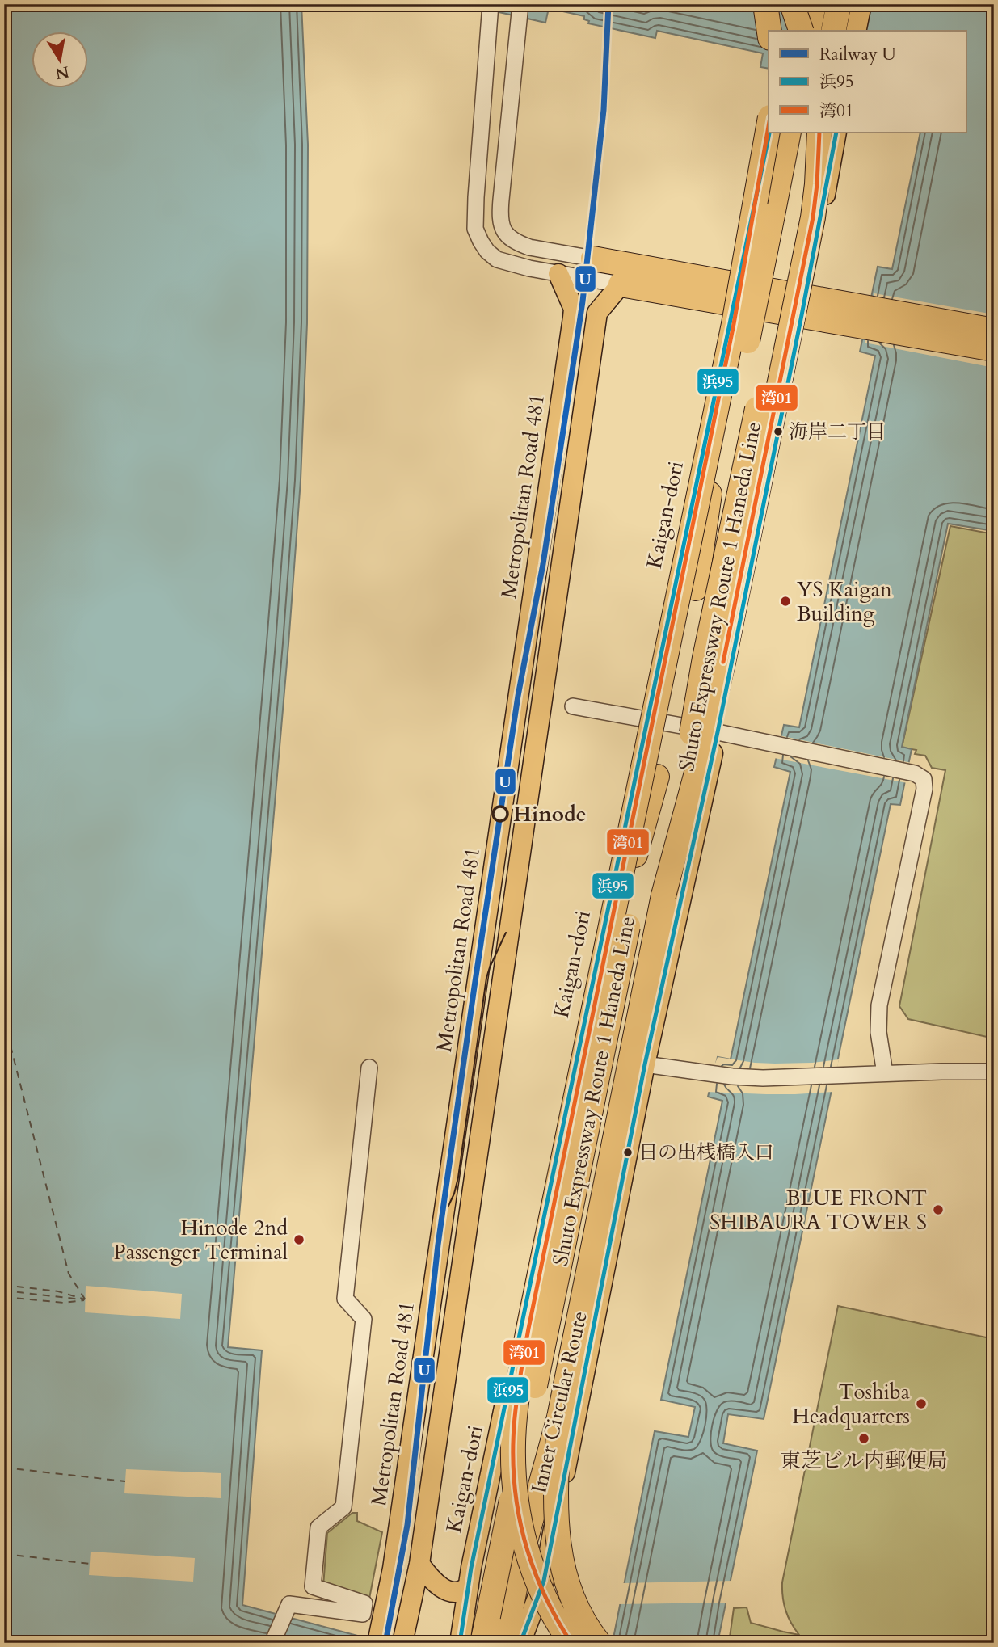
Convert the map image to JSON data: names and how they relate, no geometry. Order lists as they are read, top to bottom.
{
  "streets": {
    "highway": ["Shuto Expressway Route 1 Haneda Line", "Inner Circular Route"],
    "main road": ["Metropolitan Road 481", "Kaigan-dori"]
  },
  "crossings": [
    ["Shuto Expressway Route 1 Haneda Line", "Inner Circular Route"]
  ],
  "places": [
    "海岸二丁目",
    "YS Kaigan Building",
    "Hinode",
    "日の出桟橋入口",
    "BLUE FRONT SHIBAURA TOWER S",
    "Hinode 2nd Passenger Terminal",
    "Toshiba Headquarters",
    "東芝ビル内郵便局"
  ],
  "lines": ["rail line U", "transit line 湾01", "transit line 浜95"],
  "legend": ["Railway U", "浜95", "湾01"],
  "north": "bottom"
}
